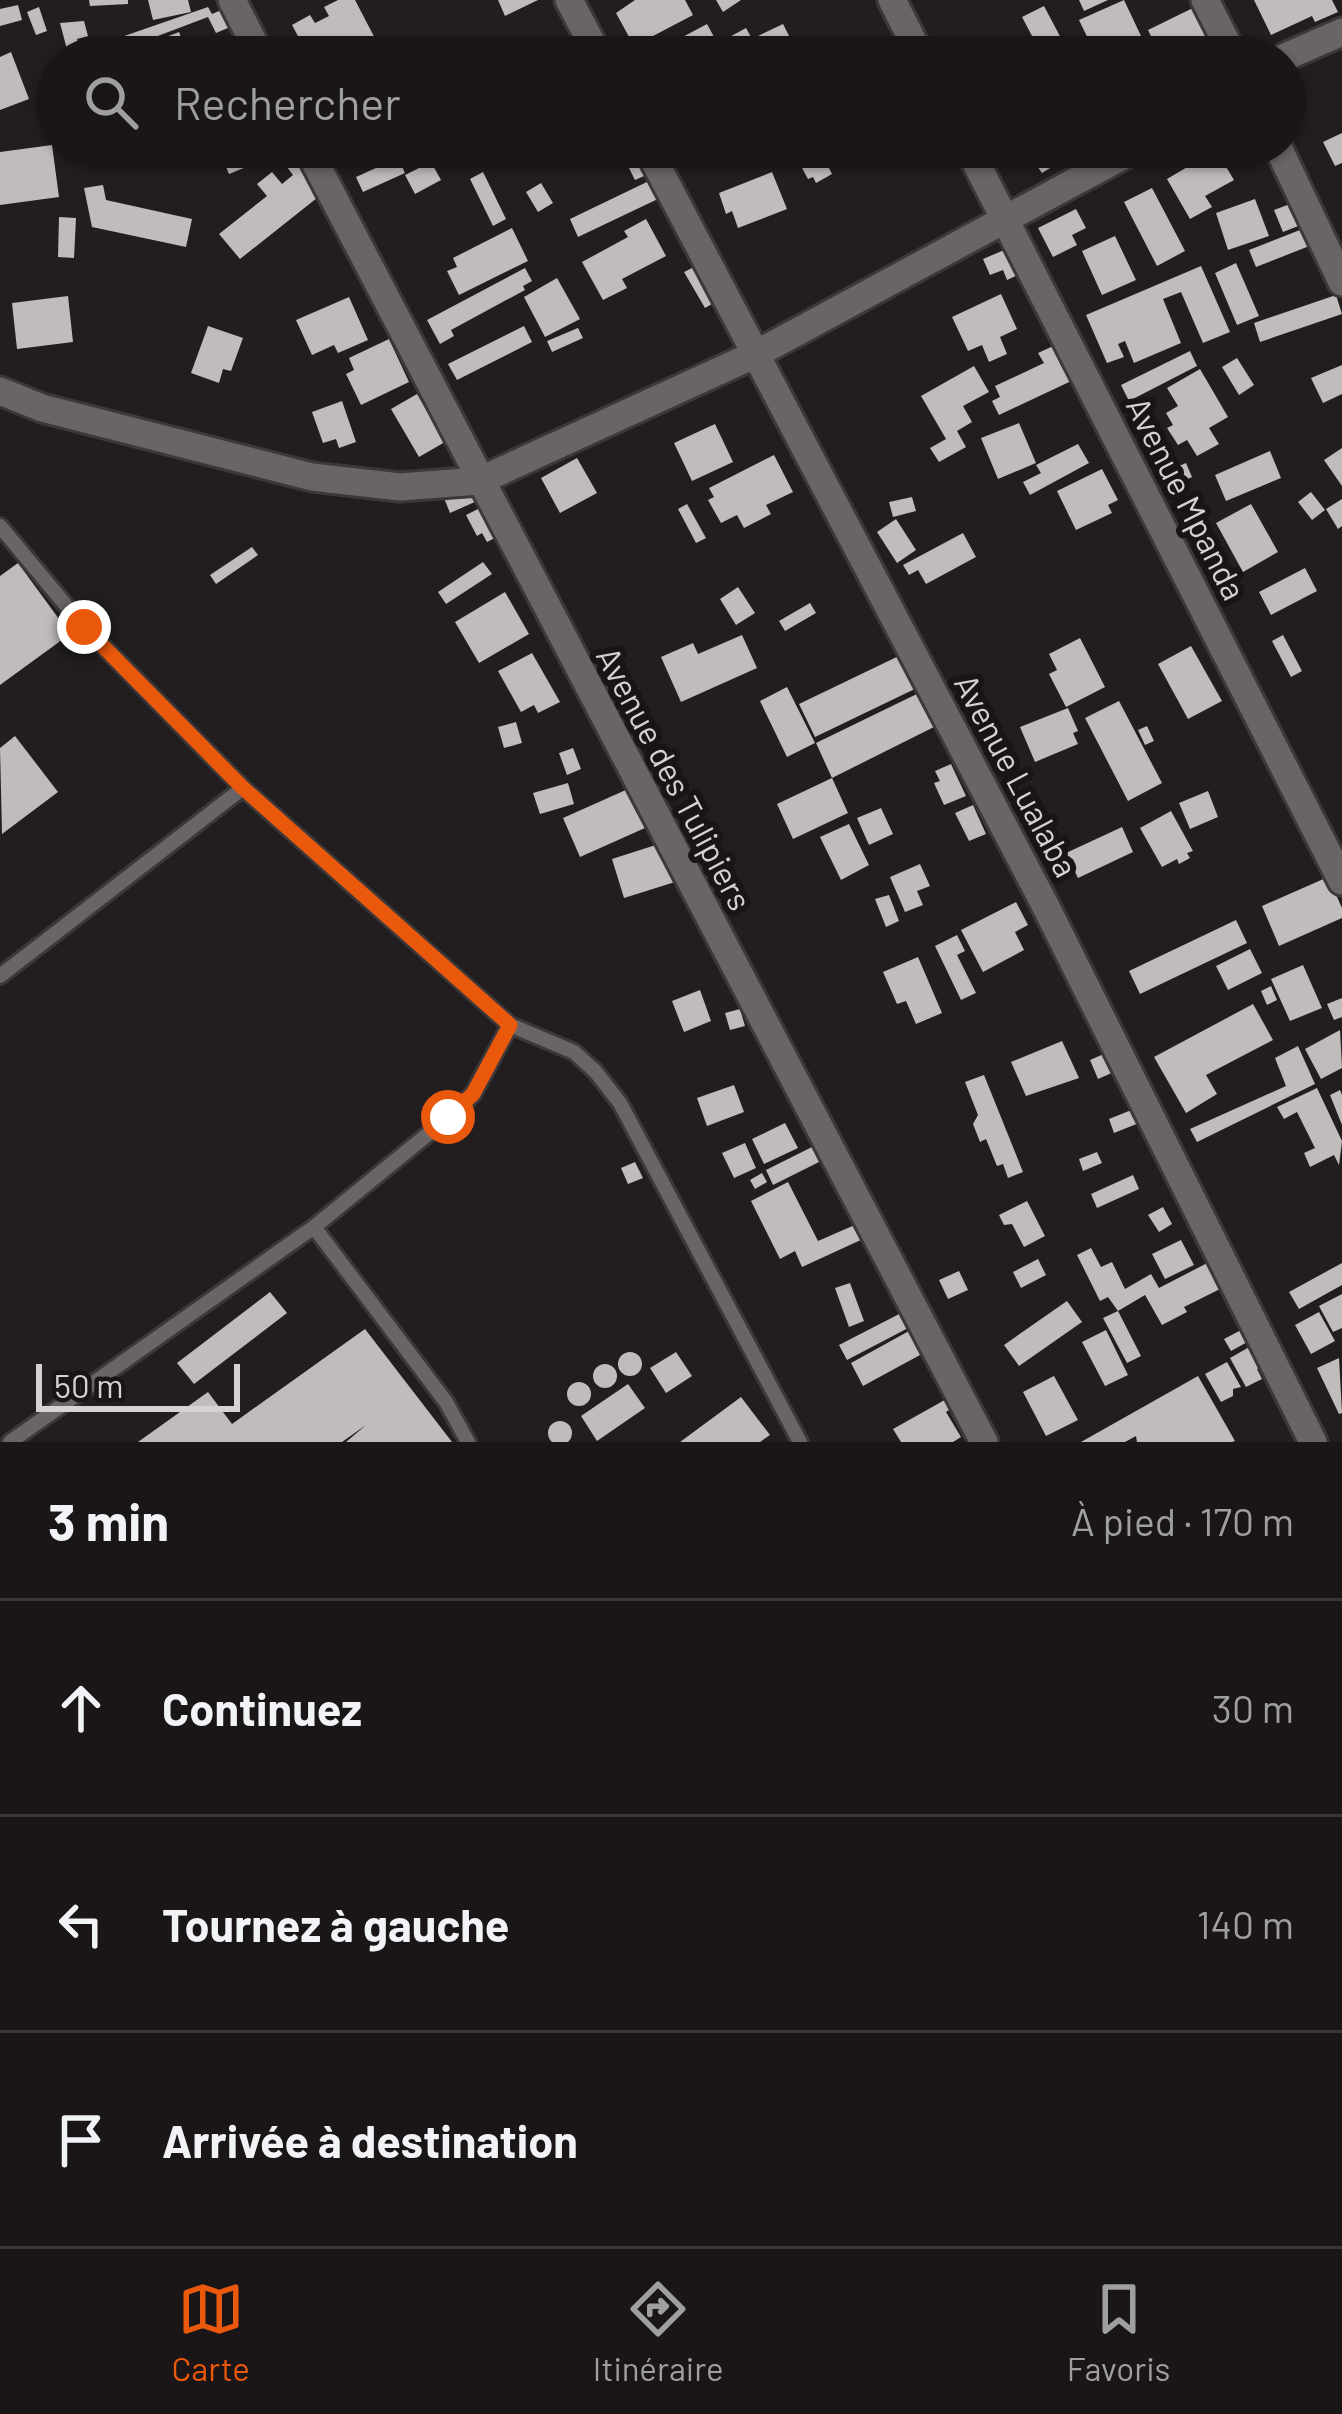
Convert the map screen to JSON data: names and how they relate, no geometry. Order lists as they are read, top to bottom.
{
  "streets": {
    "street": ["Avenue Mpanda", "Avenue Lualaba", "Avenue des Tulipiers"]
  },
  "scale_bar": "50 m",
  "page": {
    "search": "Rechercher",
    "scale": "50 m",
    "heading": ["3 min", "À pied · 170 m"],
    "list": [
      ["Continuez", "30 m"],
      ["Tournez à gauche", "140 m"],
      "Arrivée à destination"
    ],
    "nav": ["Carte", "Itinéraire", "Favoris"]
  }
}
